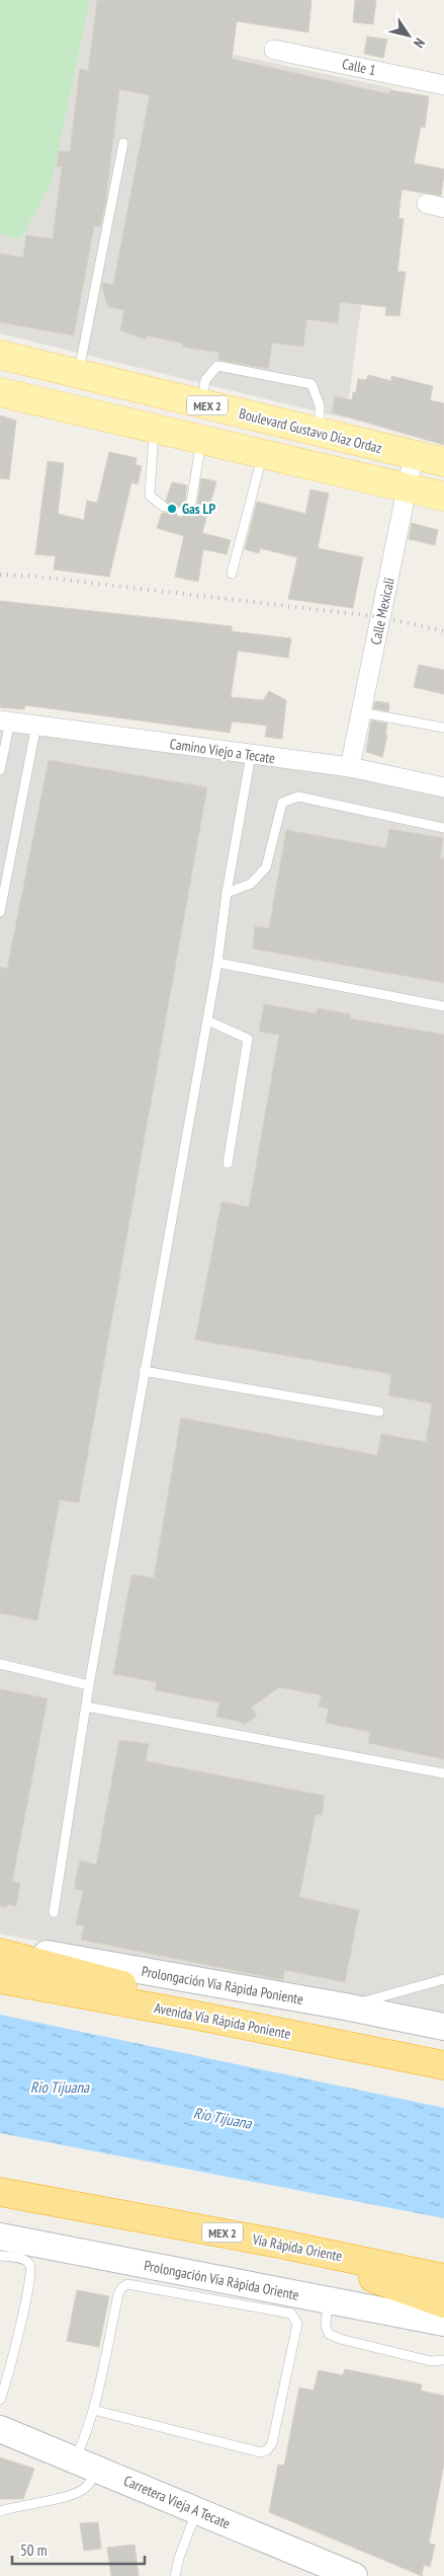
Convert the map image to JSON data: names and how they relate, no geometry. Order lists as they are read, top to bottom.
{
  "streets": {
    "highway": ["MEX 2", "Avenida Vía Rápida Poniente", "Vía Rápida Oriente"],
    "main road": [
      "Boulevard Gustavo Díaz Ordaz",
      "Prolongación Vía Rápida Poniente",
      "Prolongación Vía Rápida Oriente",
      "Carretera Vieja A Tecate"
    ],
    "street": ["Calle 1", "Calle Mexicali", "Camino Viejo a Tecate"]
  },
  "crossings": [
    ["Boulevard Gustavo Díaz Ordaz", "Calle Mexicali"],
    ["Calle Mexicali", "Camino Viejo a Tecate"]
  ],
  "water": ["Rio Tijuana", "Río Tijuana"],
  "places": ["Gas LP"],
  "scale_bar": "50 m",
  "north": "bottom right"
}
